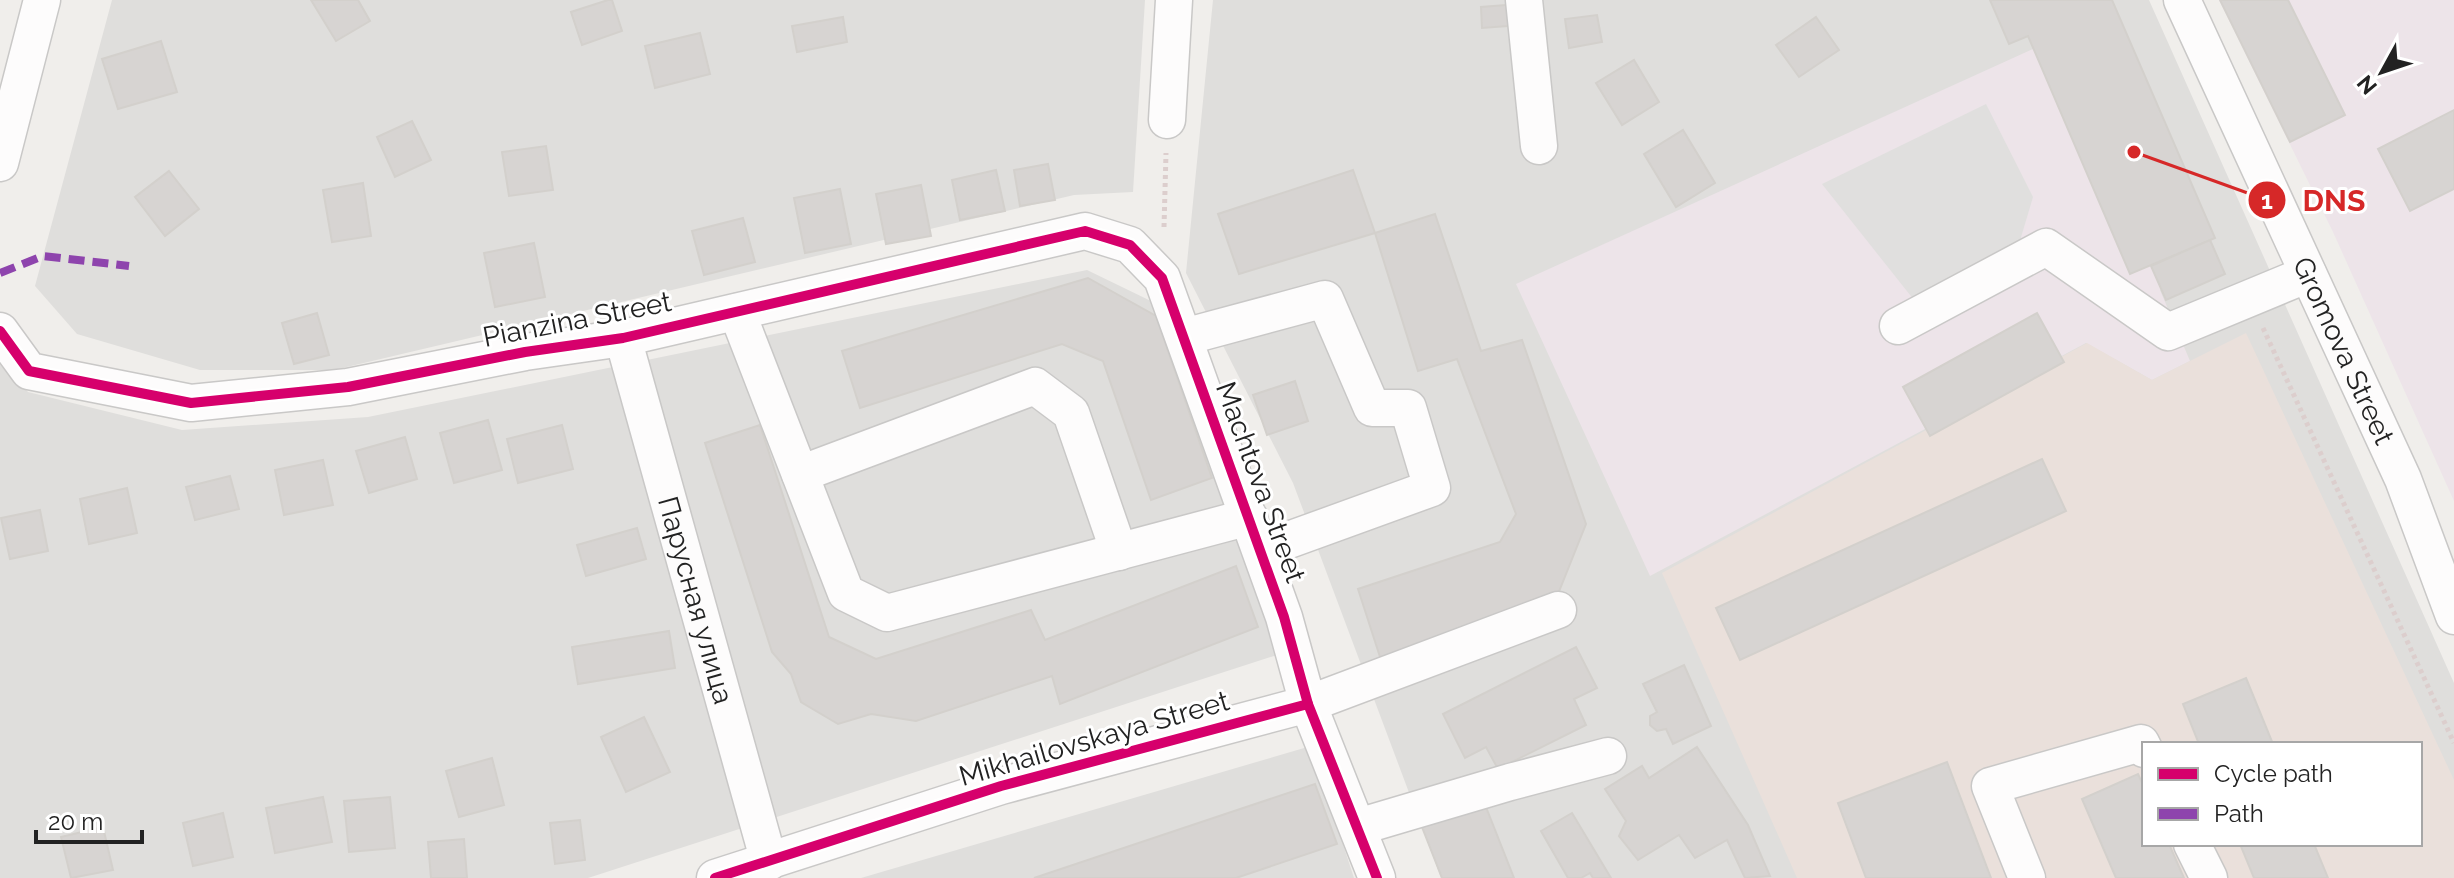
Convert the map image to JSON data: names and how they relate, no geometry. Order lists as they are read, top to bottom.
{
  "streets": {
    "street": [
      "Pianzina Street",
      "Gromova Street",
      "Machtova Street",
      "Парусная улица",
      "Mikhailovskaya Street"
    ]
  },
  "crossings": [
    ["Pianzina Street", "Machtova Street"],
    ["Pianzina Street", "Парусная улица"],
    ["Machtova Street", "Mikhailovskaya Street"],
    ["Парусная улица", "Mikhailovskaya Street"]
  ],
  "places": ["DNS"],
  "legend": ["Cycle path", "Path"],
  "scale_bar": "20 m",
  "north": "bottom left"
}
